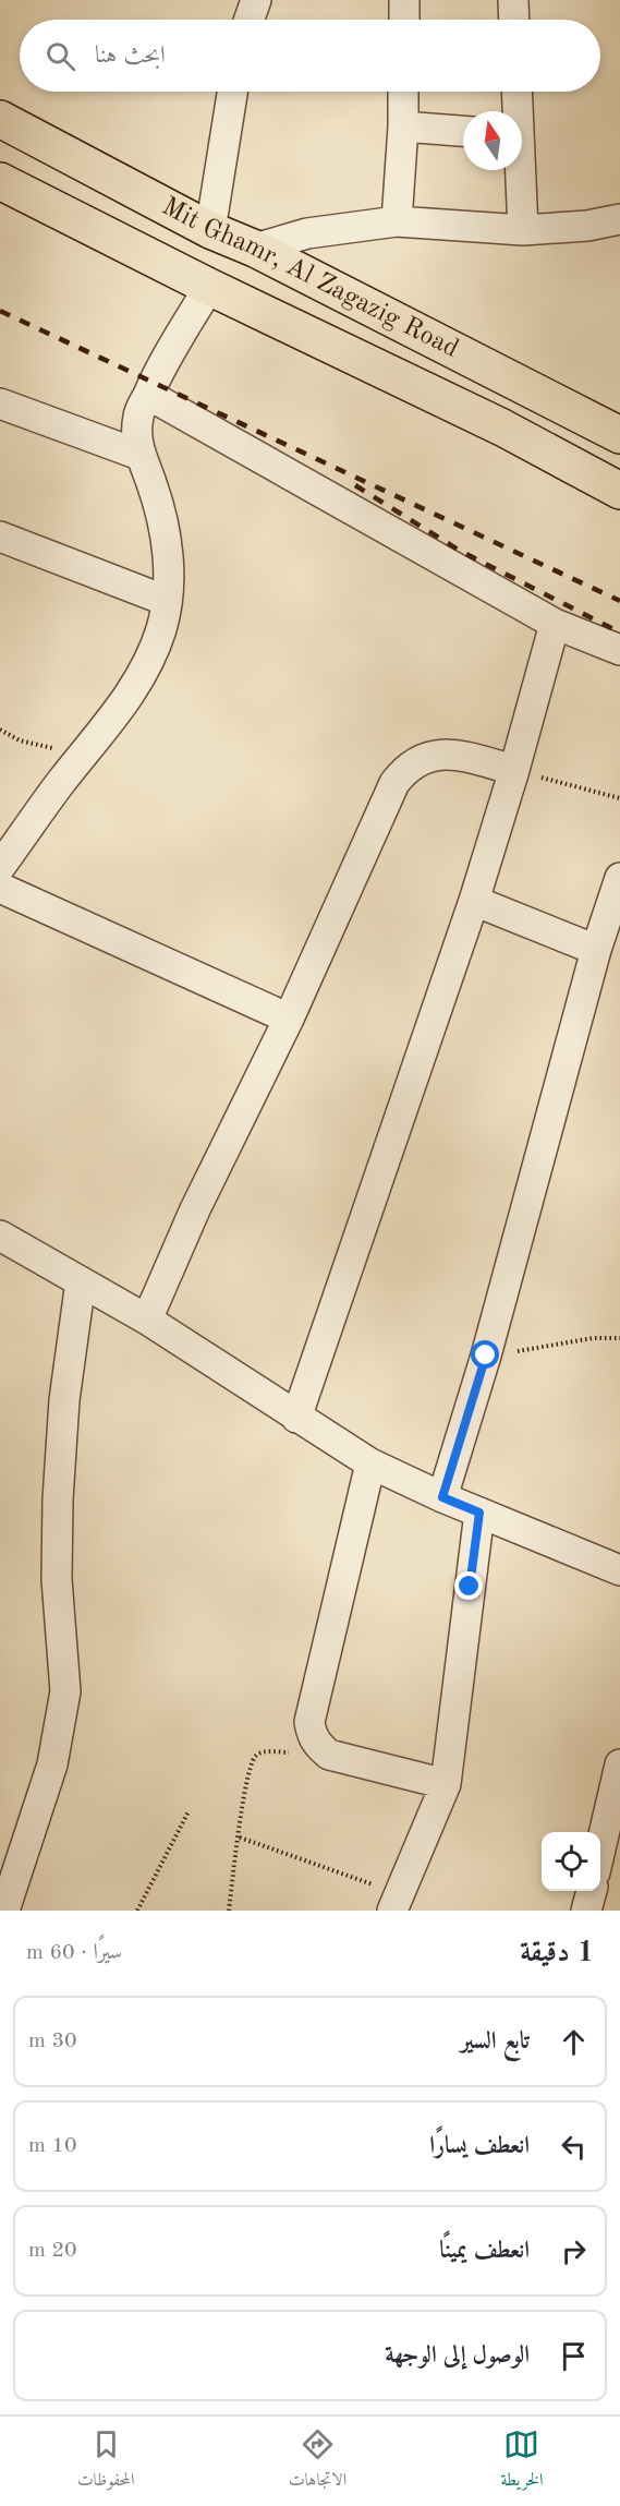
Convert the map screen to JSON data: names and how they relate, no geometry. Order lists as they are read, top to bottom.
{
  "streets": {
    "highway": ["Mit Ghamr, Al Zagazig Road"]
  },
  "north": "top",
  "page": {
    "search": "ابحث هنا",
    "heading": ["1 دقيقة", "سيرًا · 60 m"],
    "list": [
      ["تابع السير", "30 m"],
      ["انعطف يسارًا", "10 m"],
      ["انعطف يمينًا", "20 m"],
      "الوصول إلى الوجهة"
    ],
    "nav": ["الخريطة", "الاتجاهات", "المحفوظات"]
  }
}
